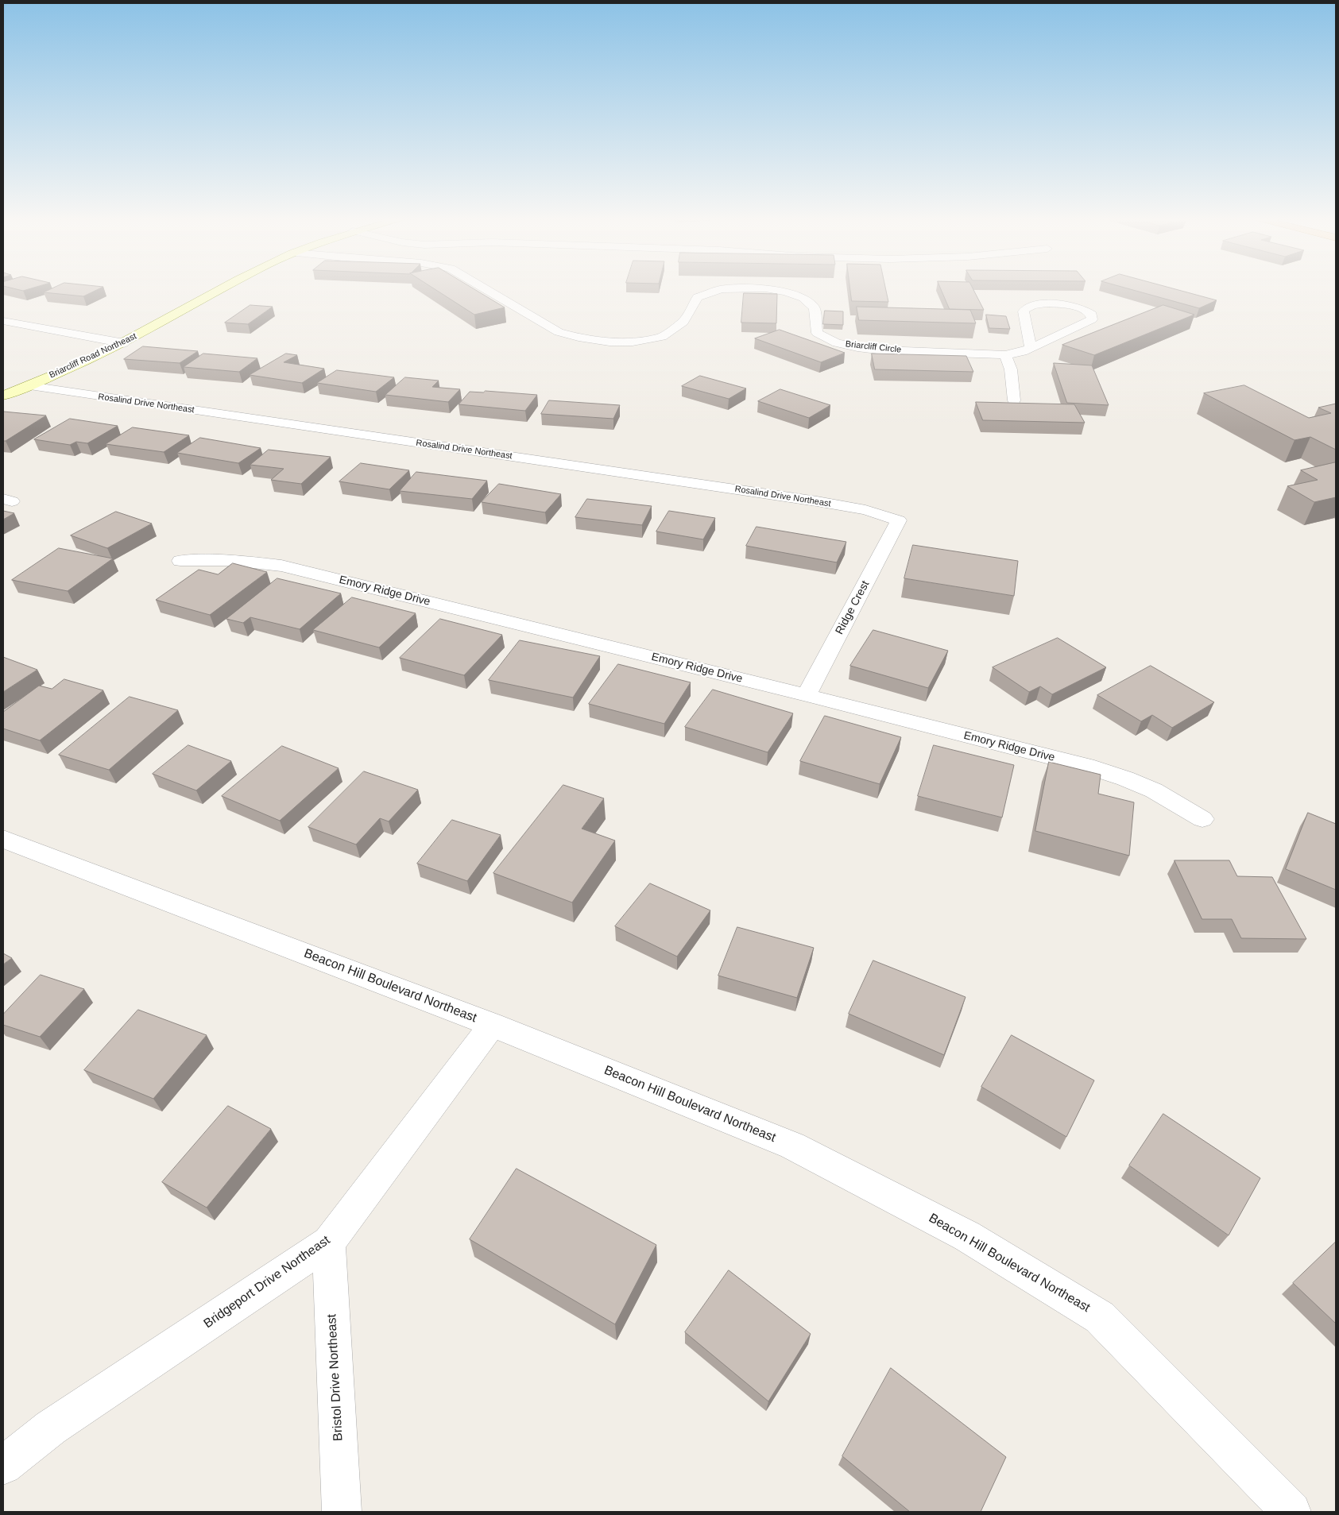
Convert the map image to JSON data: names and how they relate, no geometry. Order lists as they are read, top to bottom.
{
  "streets": {
    "main road": ["Briarcliff Road Northeast"],
    "street": [
      "Briarcliff Circle",
      "Rosalind Drive Northeast",
      "Emory Ridge Drive",
      "Ridge Crest",
      "Beacon Hill Boulevard Northeast",
      "Bridgeport Drive Northeast",
      "Bristol Drive Northeast"
    ]
  },
  "crossings": [
    ["Briarcliff Road Northeast", "Rosalind Drive Northeast"],
    ["Rosalind Drive Northeast", "Ridge Crest"],
    ["Emory Ridge Drive", "Ridge Crest"],
    ["Beacon Hill Boulevard Northeast", "Bridgeport Drive Northeast"],
    ["Bridgeport Drive Northeast", "Bristol Drive Northeast"]
  ]
}
